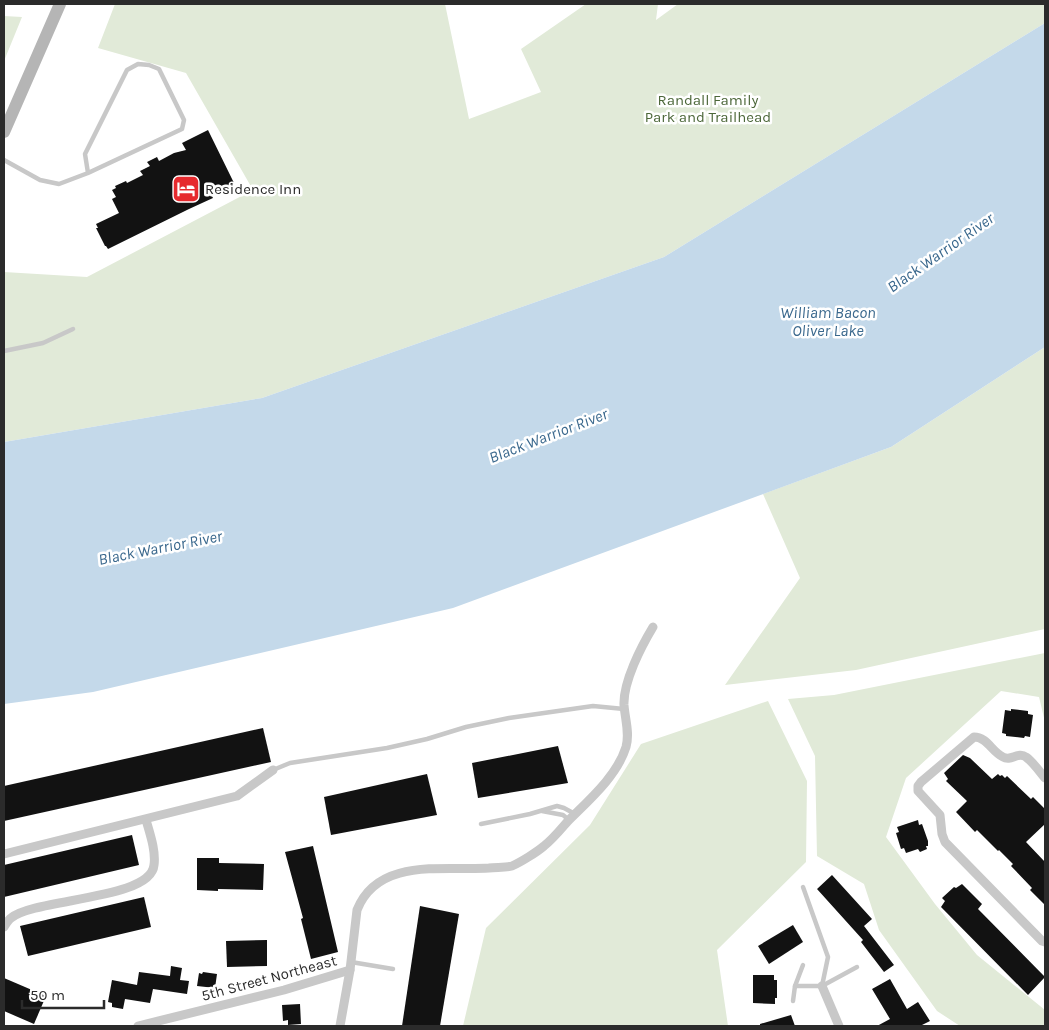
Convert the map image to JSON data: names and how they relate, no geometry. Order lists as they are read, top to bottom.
{
  "streets": {
    "street": ["5th Street Northeast"]
  },
  "water": ["Black Warrior River", "William Bacon Oliver Lake"],
  "parks": ["Randall Family Park and Trailhead"],
  "places": {
    "hotel": ["Residence Inn"]
  },
  "scale_bar": "50 m"
}
